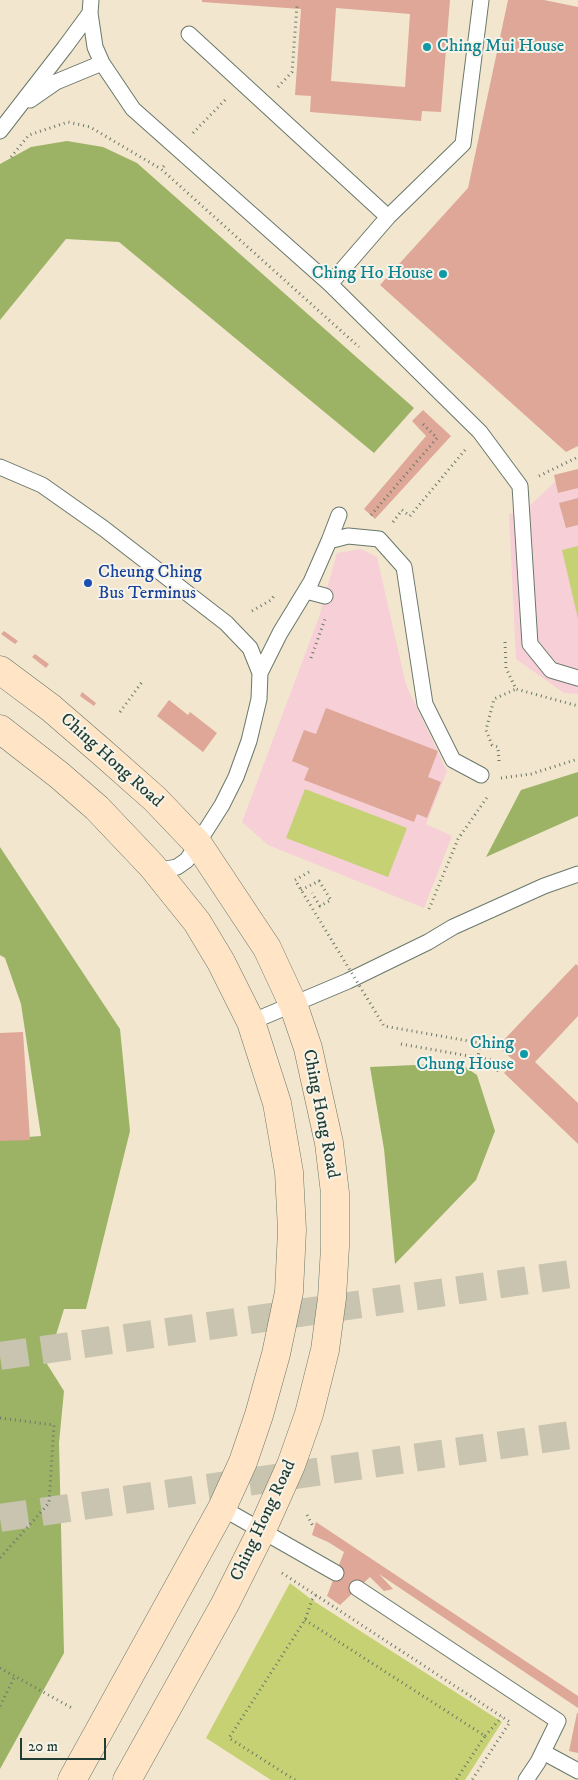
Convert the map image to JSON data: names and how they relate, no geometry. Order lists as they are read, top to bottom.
{
  "streets": {
    "main road": ["Ching Hong Road"]
  },
  "places": [
    "Ching Mui House",
    "Ching Ho House",
    "Cheung Ching Bus Terminus",
    "Ching Chung House"
  ],
  "scale_bar": "20 m"
}
